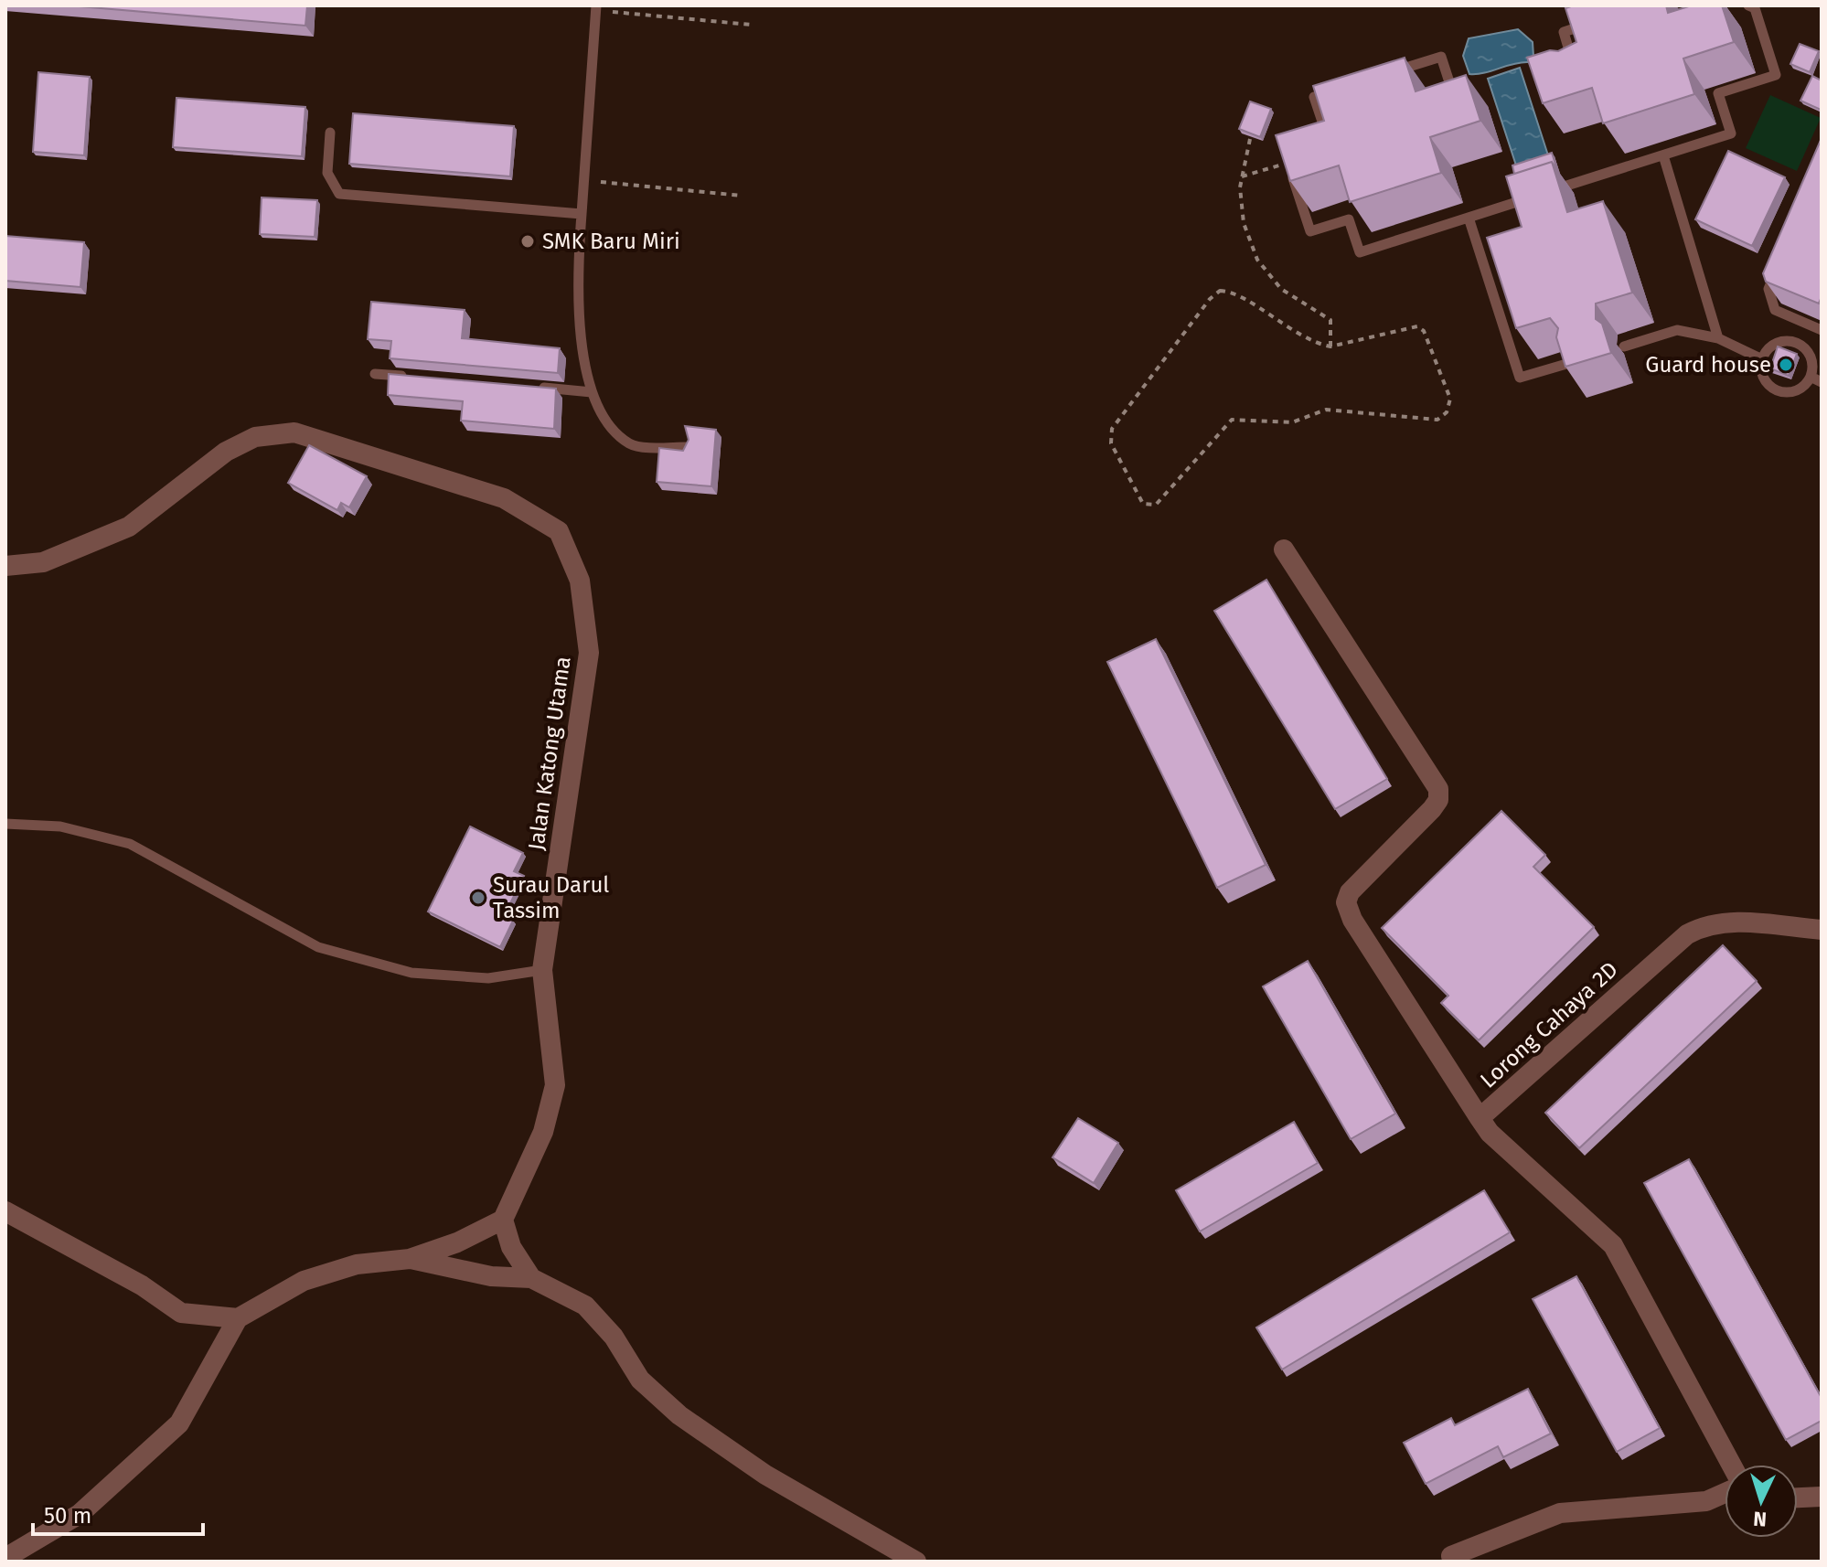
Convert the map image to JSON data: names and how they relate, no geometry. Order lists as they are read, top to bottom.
{
  "streets": {
    "street": ["Jalan Katong Utama", "Lorong Cahaya 2D"]
  },
  "places": ["SMK Baru Miri", "Guard house", "Surau Darul Tassim"],
  "scale_bar": "50 m",
  "north": "bottom"
}
